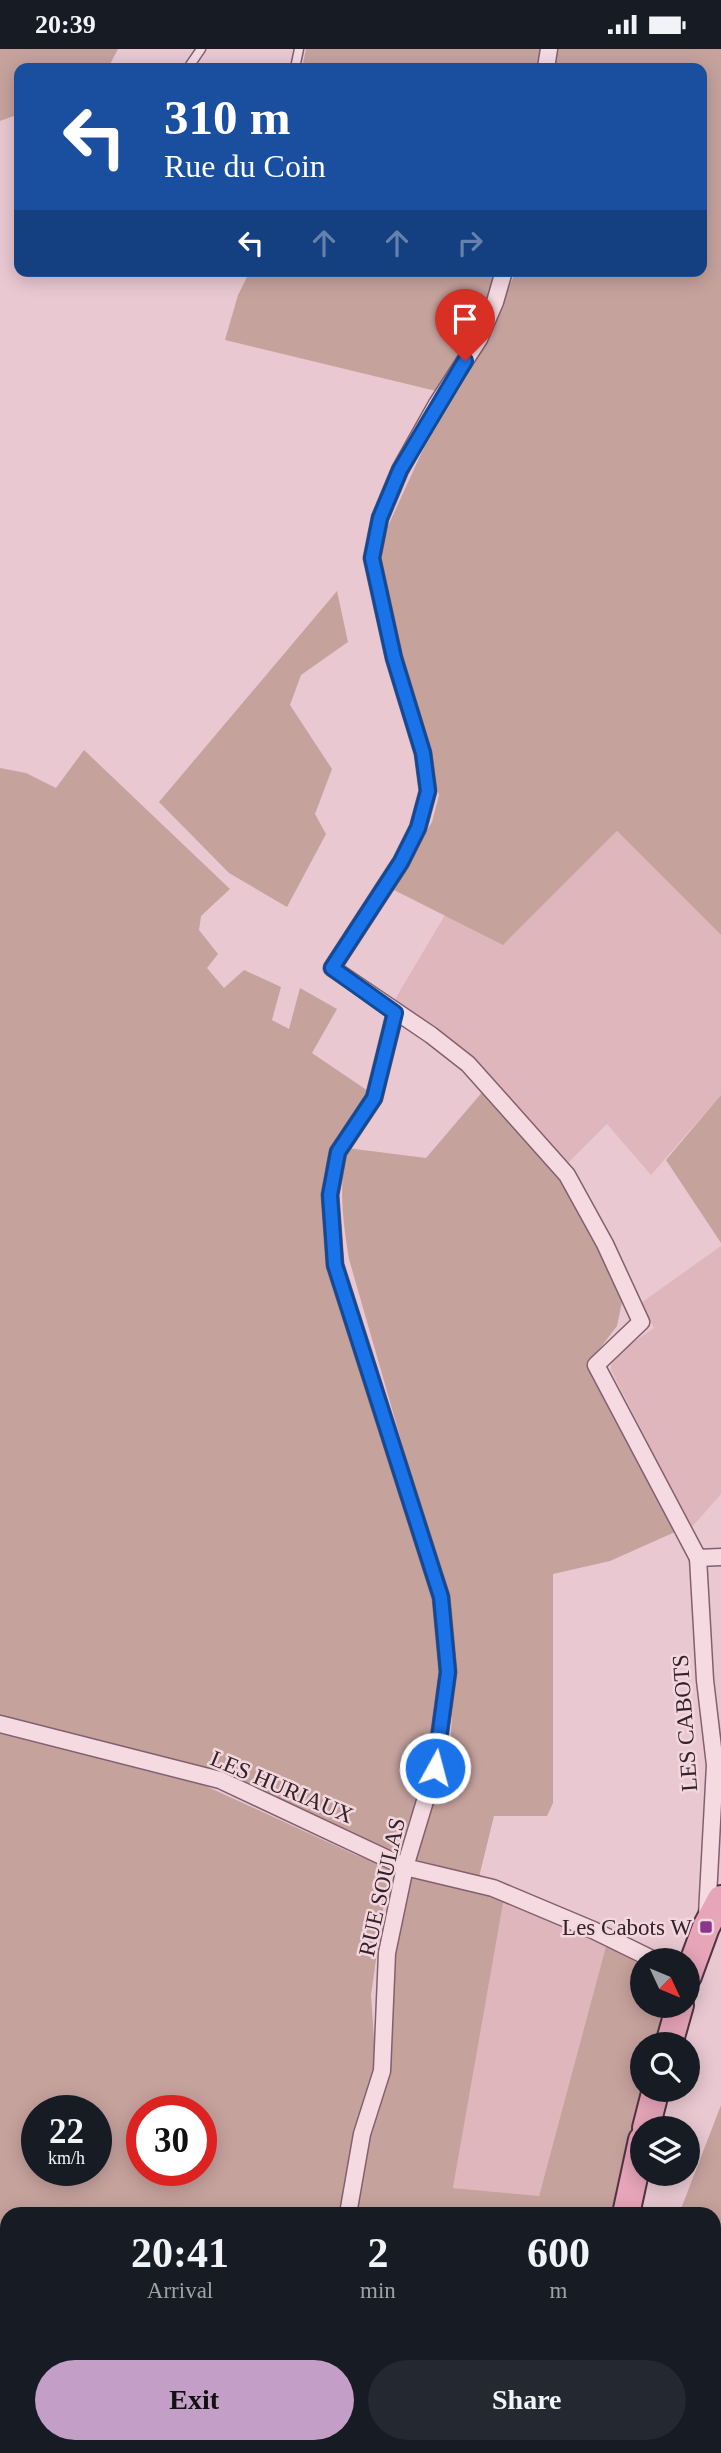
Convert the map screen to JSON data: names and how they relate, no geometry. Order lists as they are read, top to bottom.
{
  "streets": {
    "street": ["LES CABOTS", "LES HURIAUX", "RUE SOULAS"]
  },
  "crossings": [
    ["LES HURIAUX", "RUE SOULAS"]
  ],
  "places": {
    "transit": ["Les Cabots W"]
  },
  "north": "bottom right",
  "page": {
    "status": "20:39",
    "turn": ["310 m", "Rue du Coin"],
    "speed": "22 km/h",
    "limit": "30",
    "eta": [
      "20:41",
      "Arrival",
      "2",
      "min",
      "600",
      "m"
    ],
    "buttons": ["Exit", "Share"]
  }
}
